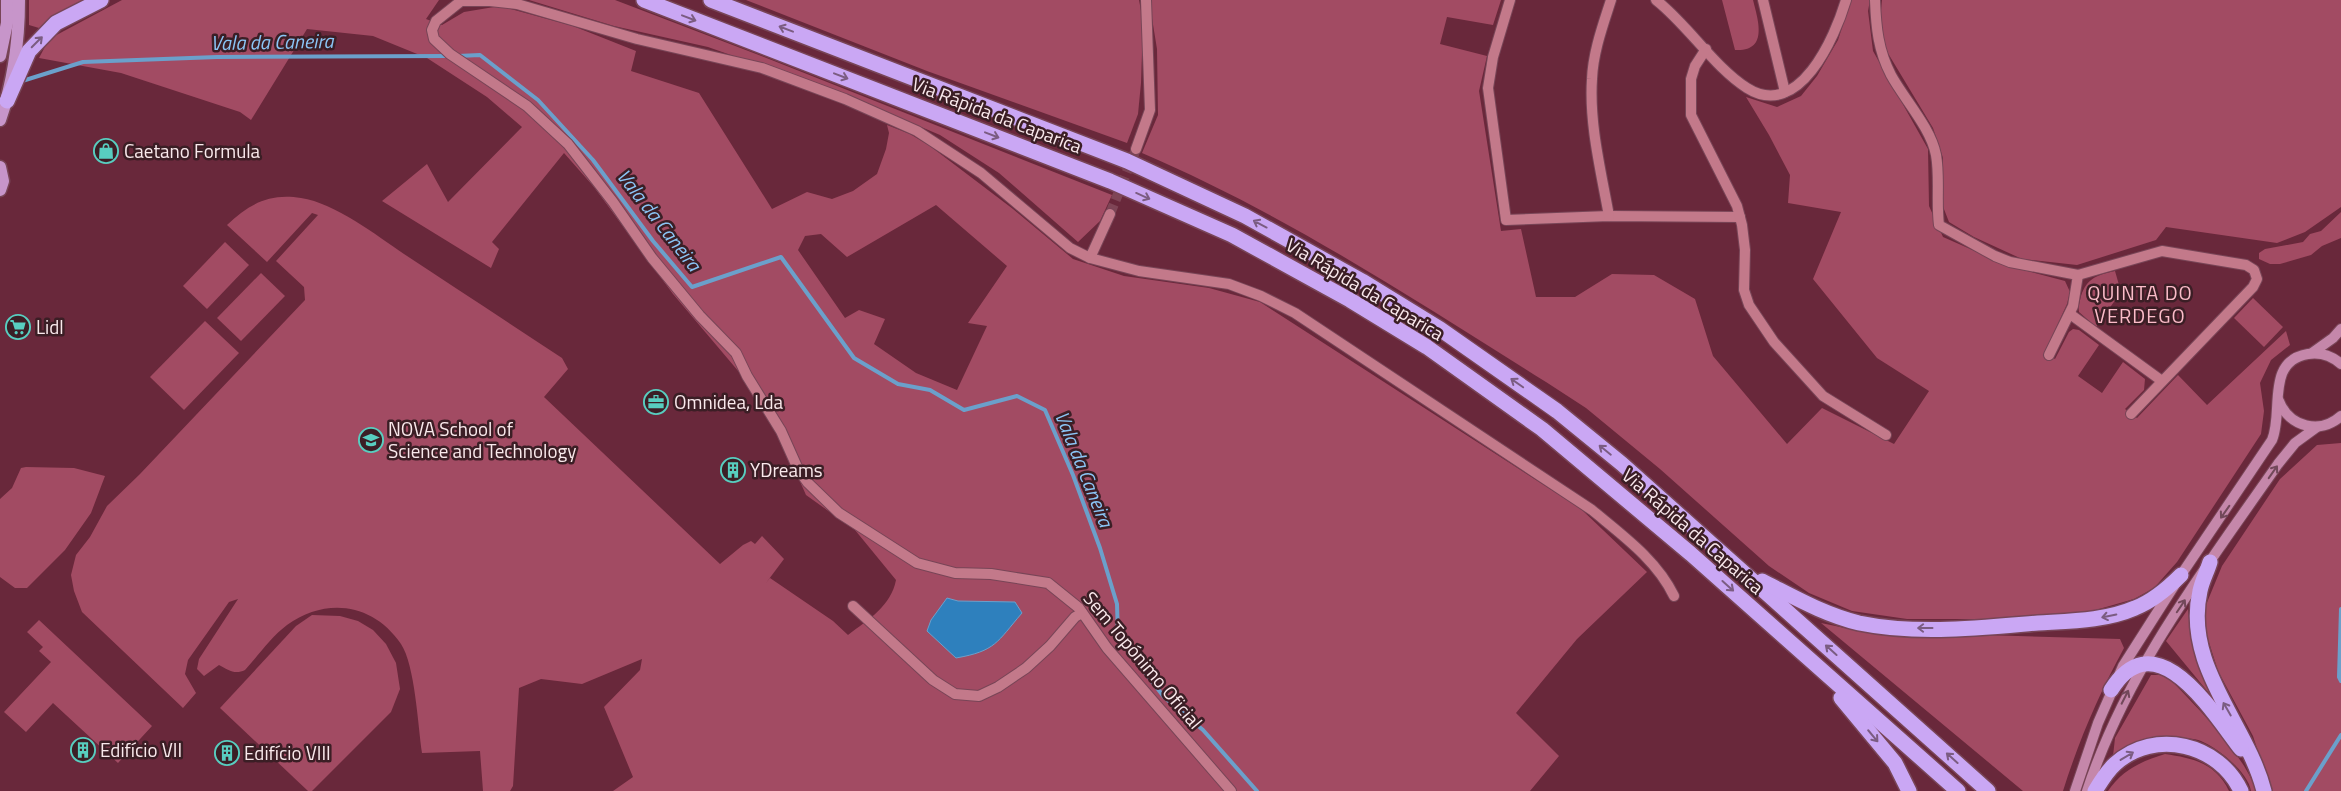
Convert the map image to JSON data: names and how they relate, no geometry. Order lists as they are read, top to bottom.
{
  "streets": {
    "highway": ["Via Rápida da Caparica"],
    "street": ["Sem Topónimo Oficial"]
  },
  "districts": ["QUINTA DO VERDEGO"],
  "water": ["Vala da Caneira"],
  "places": {
    "shop": ["Caetano Formula"],
    "supermarket": ["Lidl"],
    "office": ["Omnidea, Lda"],
    "school or university": ["NOVA School of Science and Technology"],
    "building": ["YDreams", "Edifício VII", "Edifício VIII"]
  }
}
